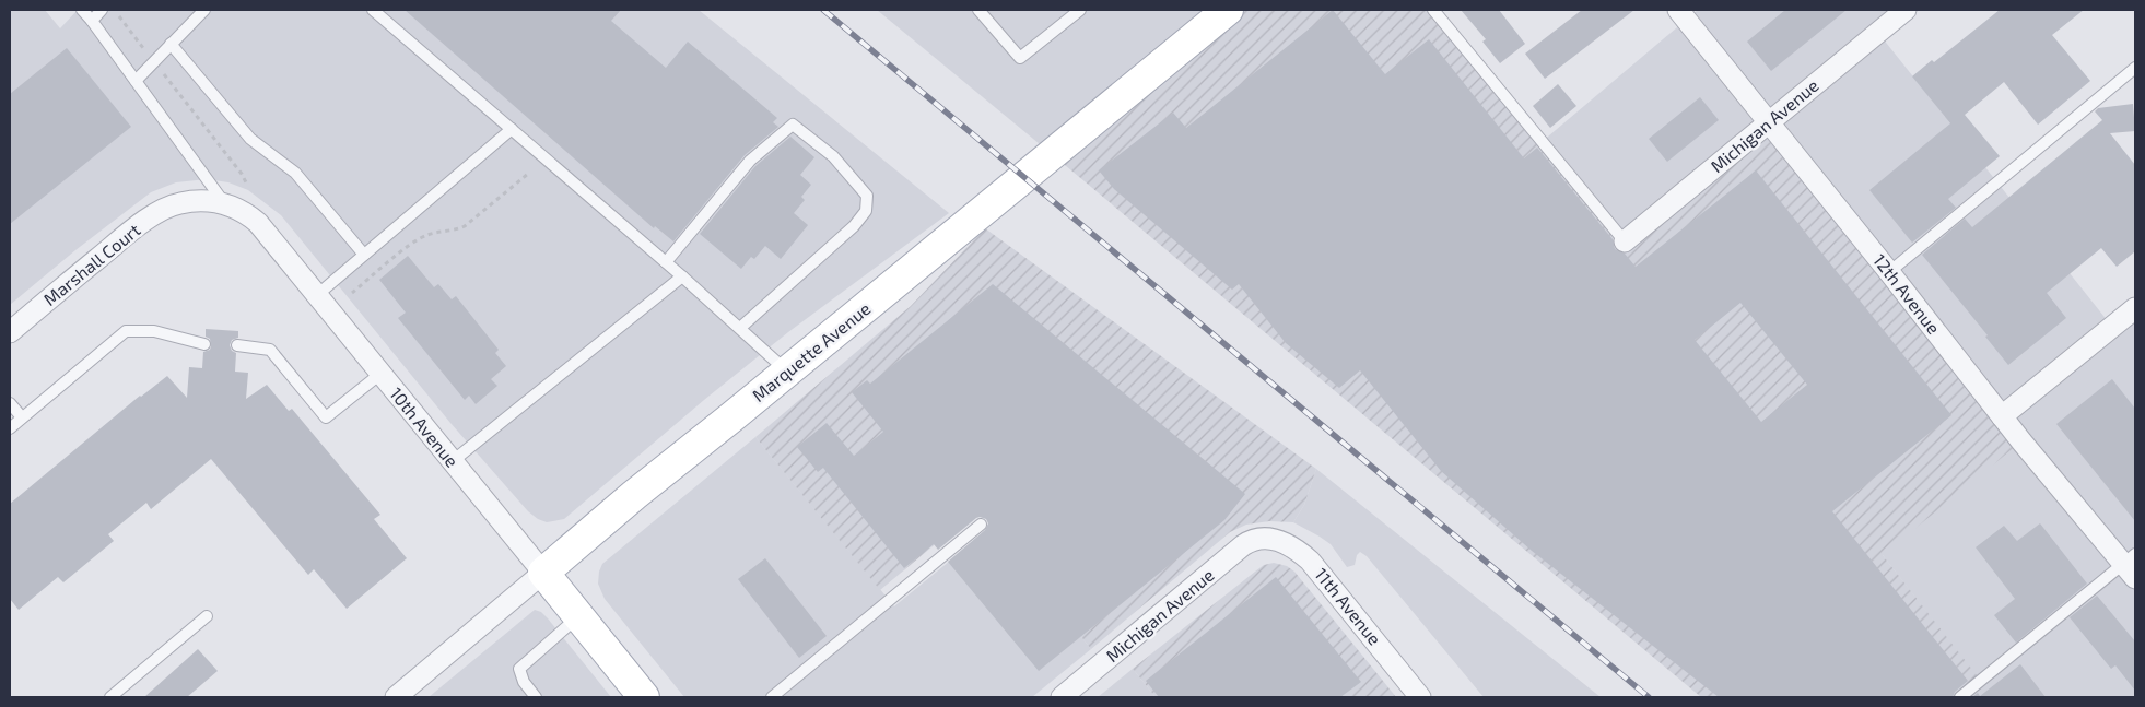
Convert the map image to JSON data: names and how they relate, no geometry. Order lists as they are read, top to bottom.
{
  "streets": {
    "main road": ["Marquette Avenue", "10th Avenue"],
    "street": [
      "Michigan Avenue",
      "Marshall Court",
      "12th Avenue",
      "11th Avenue"
    ]
  },
  "crossings": [
    ["Michigan Avenue", "12th Avenue"],
    ["Michigan Avenue", "11th Avenue"],
    ["Marshall Court", "10th Avenue"],
    ["Marquette Avenue", "10th Avenue"]
  ]
}
